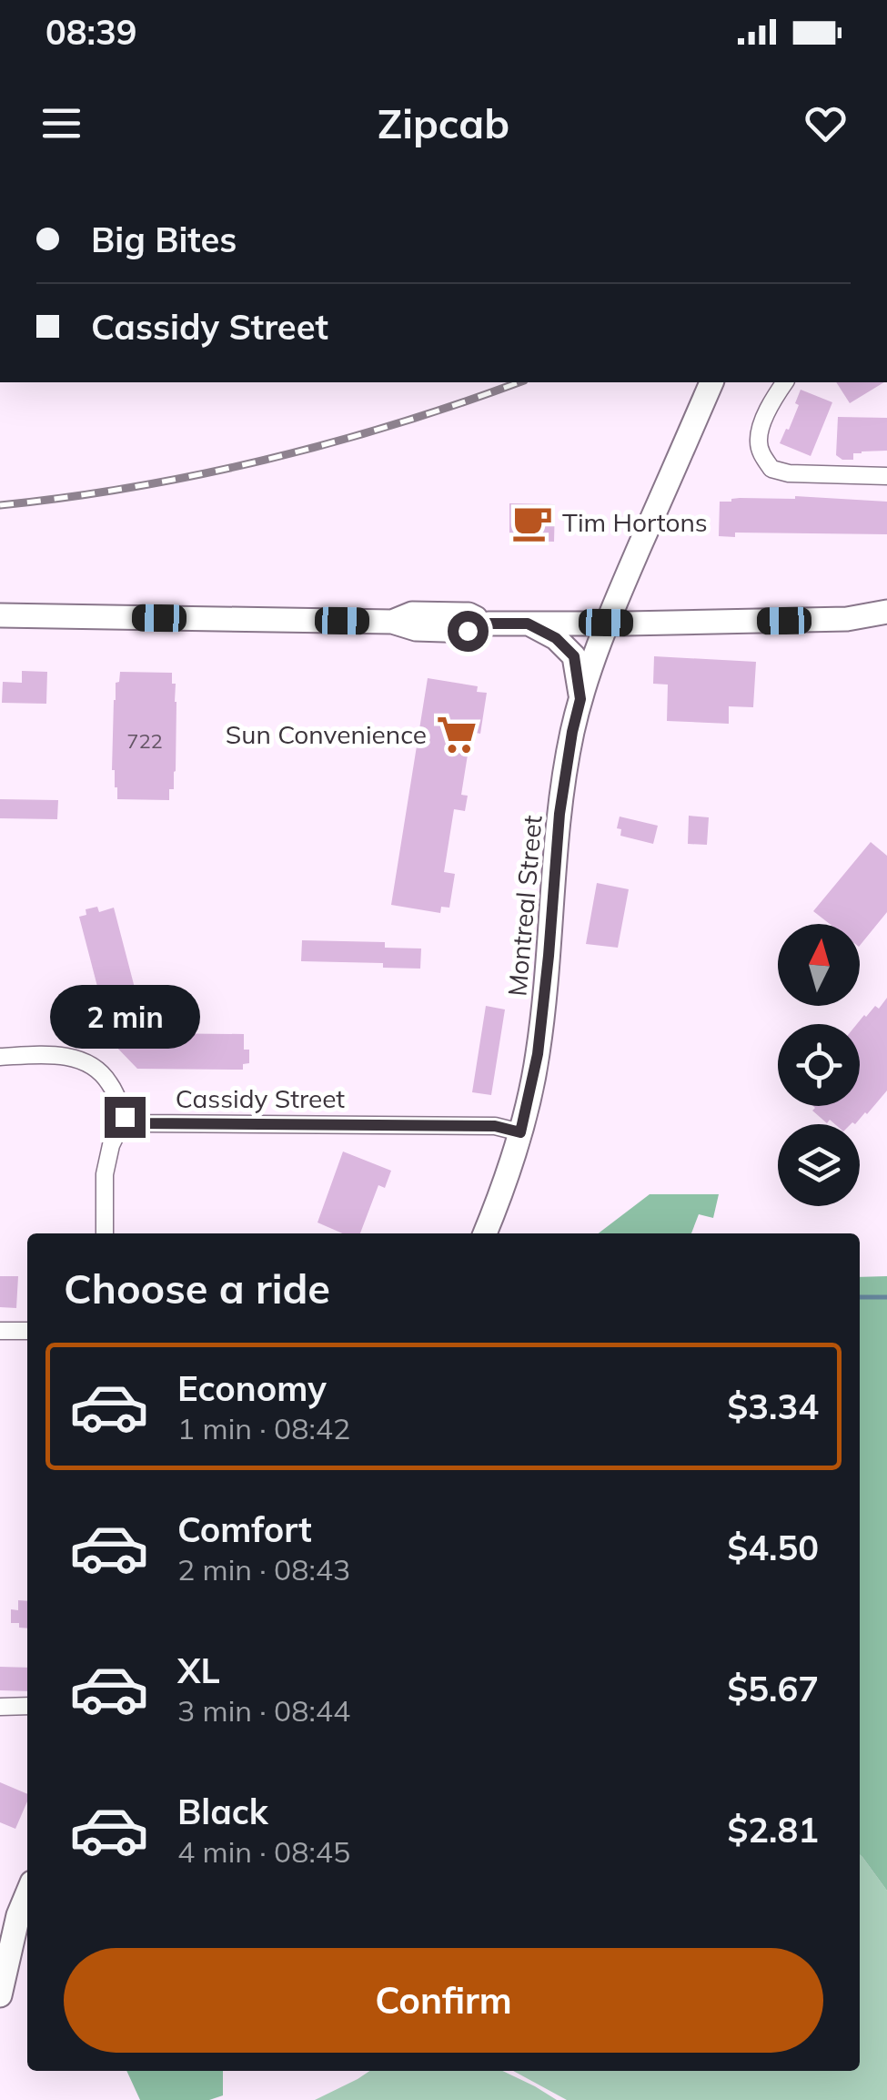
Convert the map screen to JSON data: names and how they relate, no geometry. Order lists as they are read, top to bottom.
{
  "streets": {
    "main road": ["Montreal Street"],
    "street": ["Cassidy Street"]
  },
  "crossings": [
    ["Montreal Street", "Cassidy Street"]
  ],
  "places": {
    "cafe": ["Tim Hortons"],
    "supermarket": ["Sun Convenience"]
  },
  "house_numbers": ["722"],
  "north": "top",
  "page": {
    "status": "08:39",
    "header": "Zipcab",
    "banner": ["Big Bites", "Cassidy Street"],
    "bubble": "2 min",
    "heading": "Choose a ride",
    "list": [
      {
        "name": "Economy",
        "note": "1 min · 08:42",
        "value": "$3.34"
      },
      {
        "name": "Comfort",
        "note": "2 min · 08:43",
        "value": "$4.50"
      },
      {
        "name": "XL",
        "note": "3 min · 08:44",
        "value": "$5.67"
      },
      {
        "name": "Black",
        "note": "4 min · 08:45",
        "value": "$2.81"
      }
    ],
    "buttons": "Confirm"
  }
}
